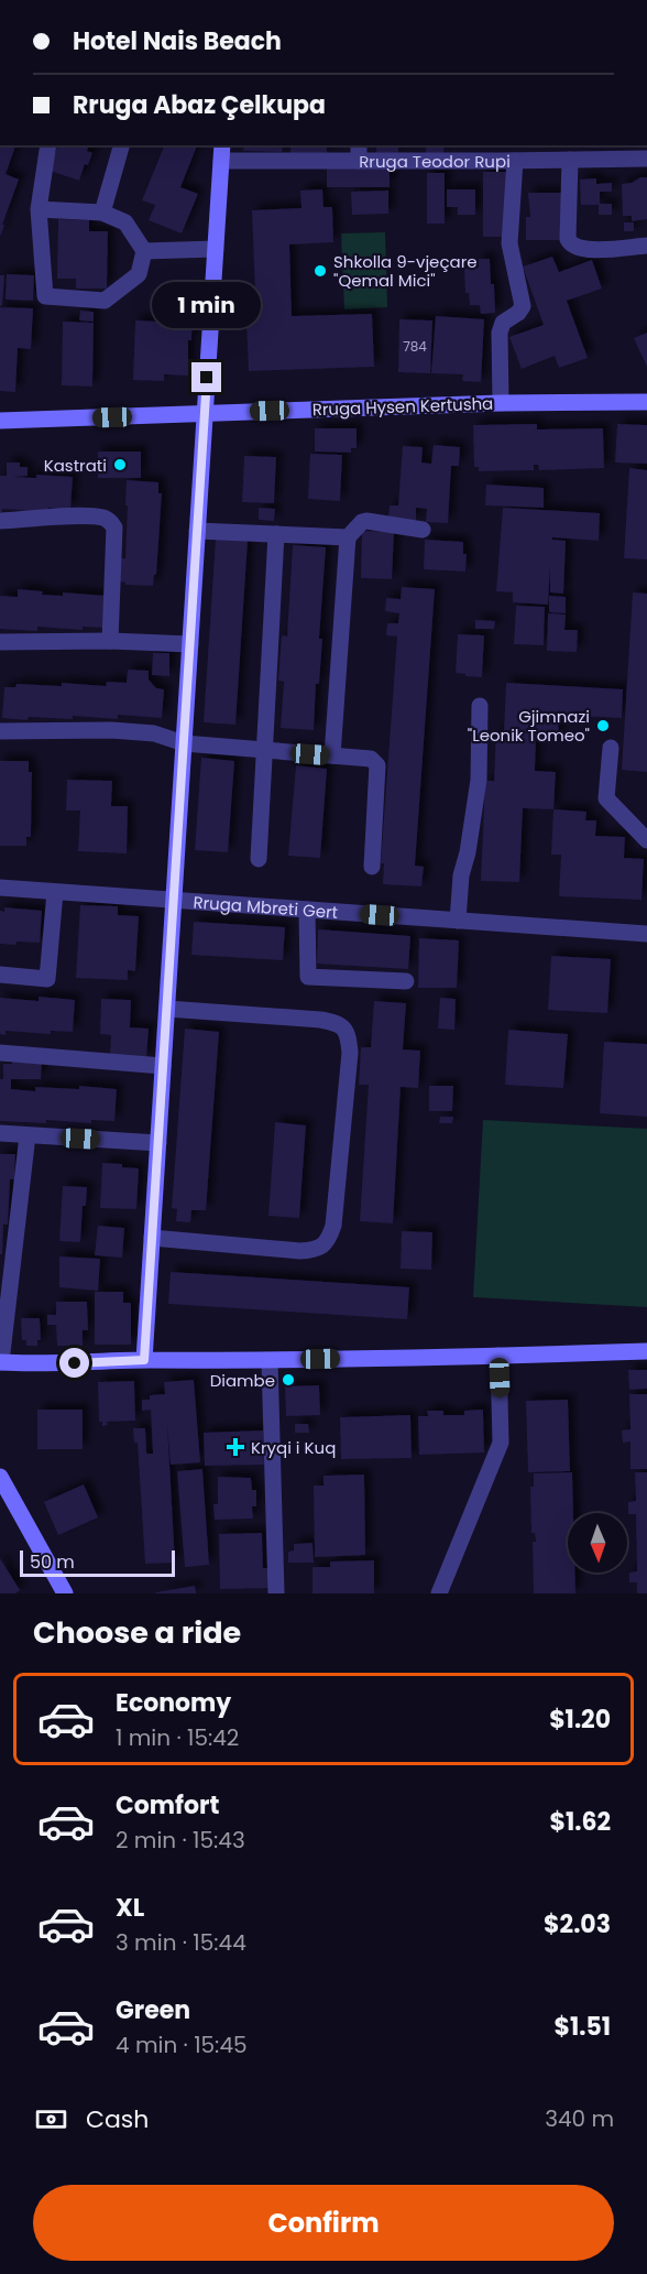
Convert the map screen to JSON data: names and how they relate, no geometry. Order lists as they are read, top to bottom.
{
  "streets": {
    "street": ["Rruga Teodor Rupi", "Rruga Hysen Kertusha", "Rruga Mbreti Gert"]
  },
  "places": {
    "other": [
      "Shkolla 9-vjeçare \"Qemal Mici\"",
      "Kastrati",
      "Gjimnazi \"Leonik Tomeo\"",
      "Diambe"
    ],
    "health": ["Kryqi i Kuq"]
  },
  "house_numbers": ["784"],
  "scale_bar": "50 m",
  "north": "bottom",
  "page": {
    "banner": ["Hotel Nais Beach", "Rruga Abaz Çelkupa"],
    "bubble": "1 min",
    "scale": "50 m",
    "heading": "Choose a ride",
    "list": [
      {
        "name": "Economy",
        "note": "1 min · 15:42",
        "value": "$1.20"
      },
      {
        "name": "Comfort",
        "note": "2 min · 15:43",
        "value": "$1.62"
      },
      {
        "name": "XL",
        "note": "3 min · 15:44",
        "value": "$2.03"
      },
      {
        "name": "Green",
        "note": "4 min · 15:45",
        "value": "$1.51"
      }
    ],
    "pay": ["Cash", "340 m"],
    "buttons": "Confirm"
  }
}
